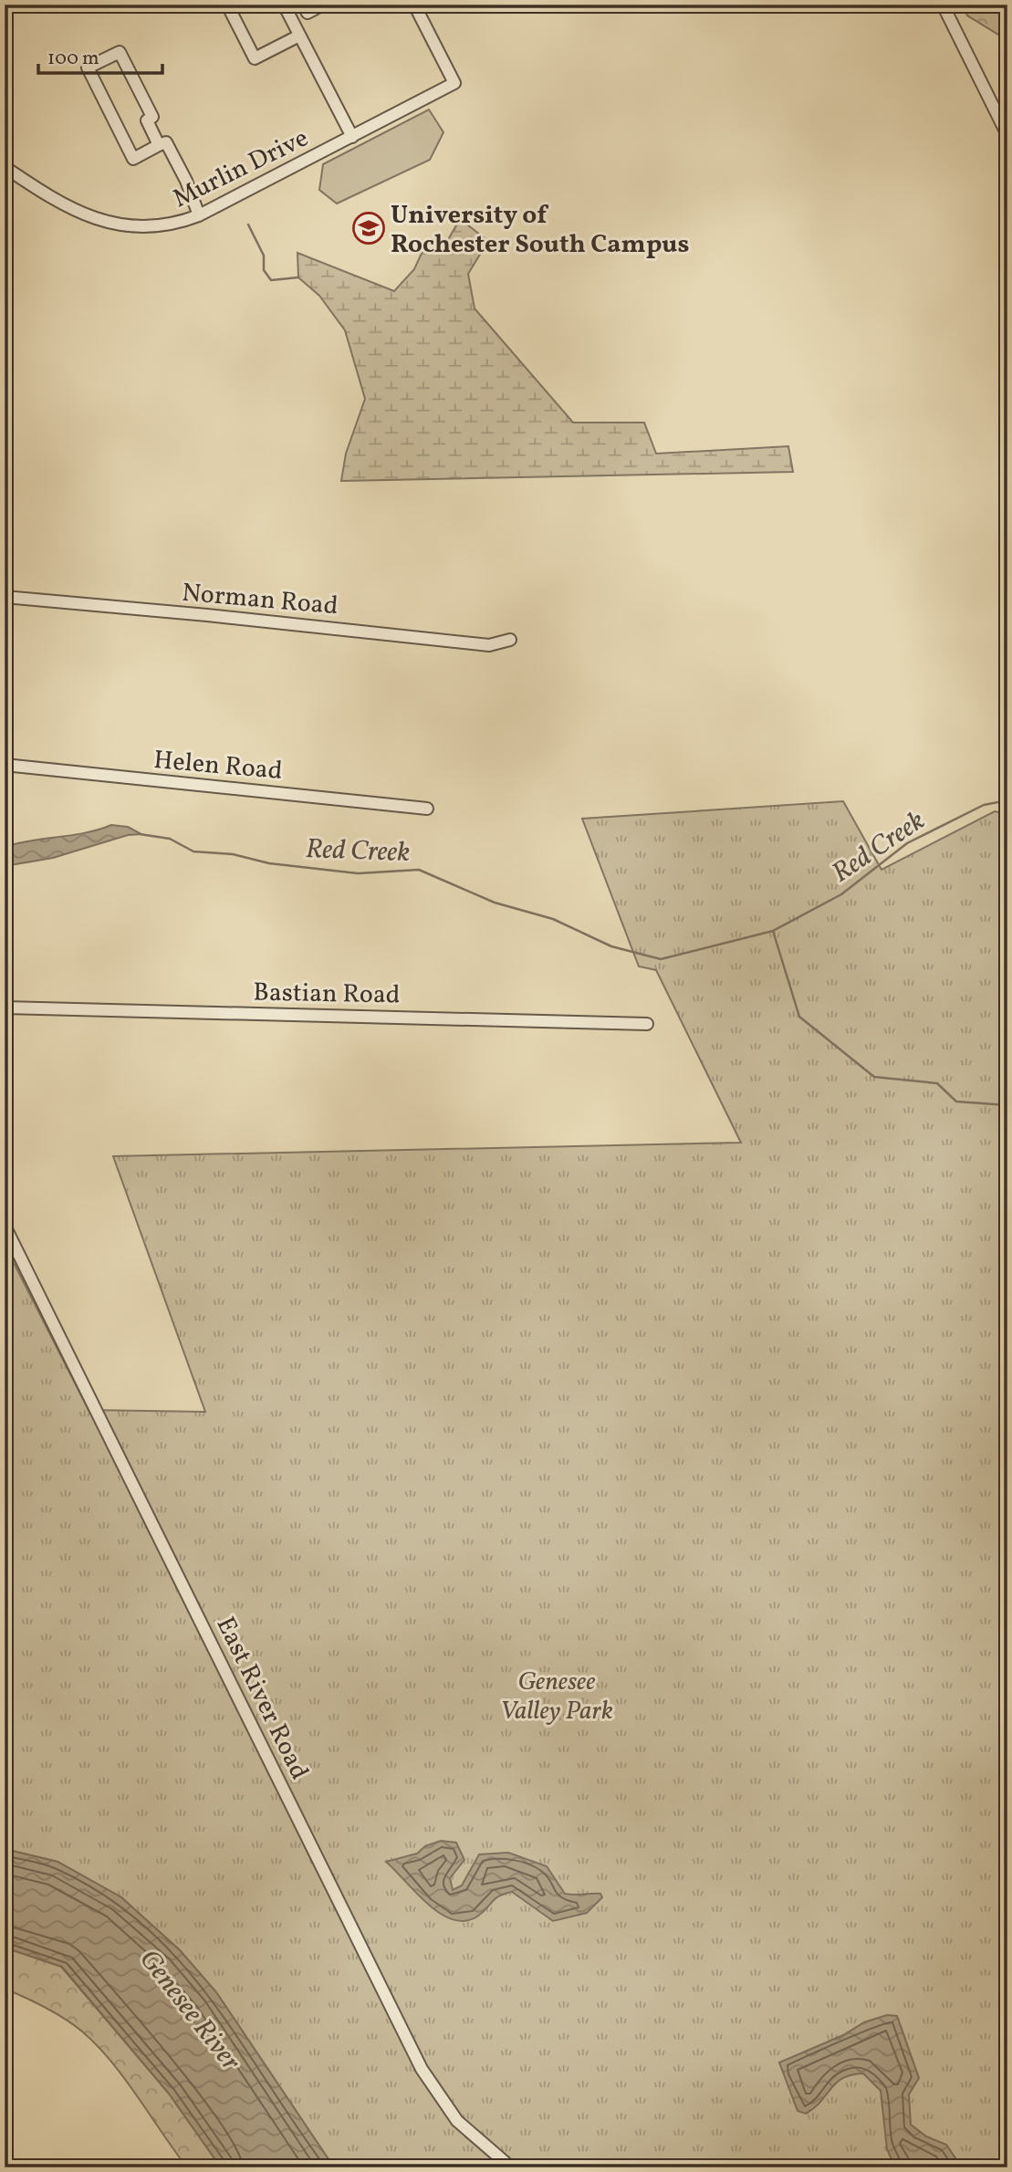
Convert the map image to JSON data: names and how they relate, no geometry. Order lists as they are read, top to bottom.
{
  "streets": {
    "street": [
      "Murlin Drive",
      "Norman Road",
      "Helen Road",
      "Bastian Road",
      "East River Road"
    ]
  },
  "water": ["Red Creek", "Genesee River"],
  "parks": ["Genesee Valley Park"],
  "places": {
    "school or university": ["University of Rochester South Campus"]
  },
  "scale_bar": "100 m"
}
